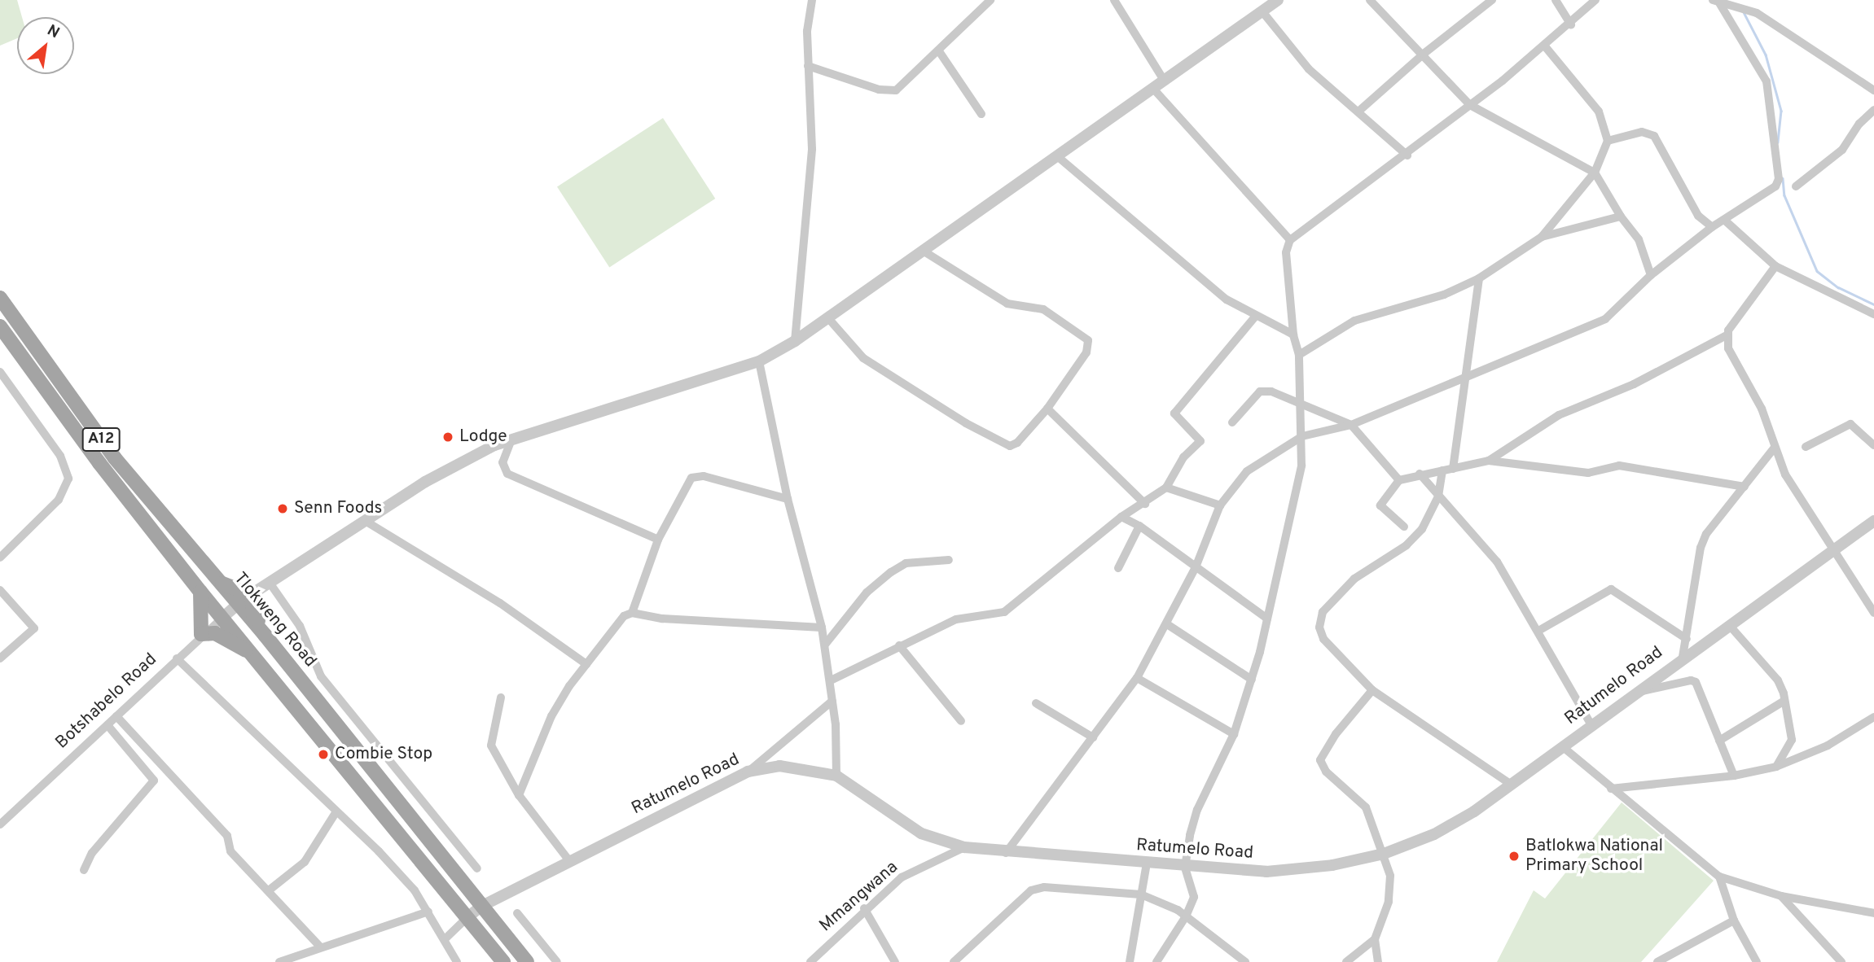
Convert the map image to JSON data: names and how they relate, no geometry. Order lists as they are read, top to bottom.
{
  "streets": {
    "main road": ["A12", "Tlokweng Road"],
    "street": ["Ratumelo Road", "Botshabelo Road", "Mmangwana"]
  },
  "crossings": [
    ["A12", "Ratumelo Road"],
    ["A12", "Botshabelo Road"],
    ["Tlokweng Road", "Ratumelo Road"],
    ["Tlokweng Road", "Botshabelo Road"],
    ["Ratumelo Road", "Mmangwana"]
  ],
  "places": [
    "Lodge",
    "Senn Foods",
    "Combie Stop",
    "Batlokwa National Primary School"
  ],
  "north": "top right"
}
